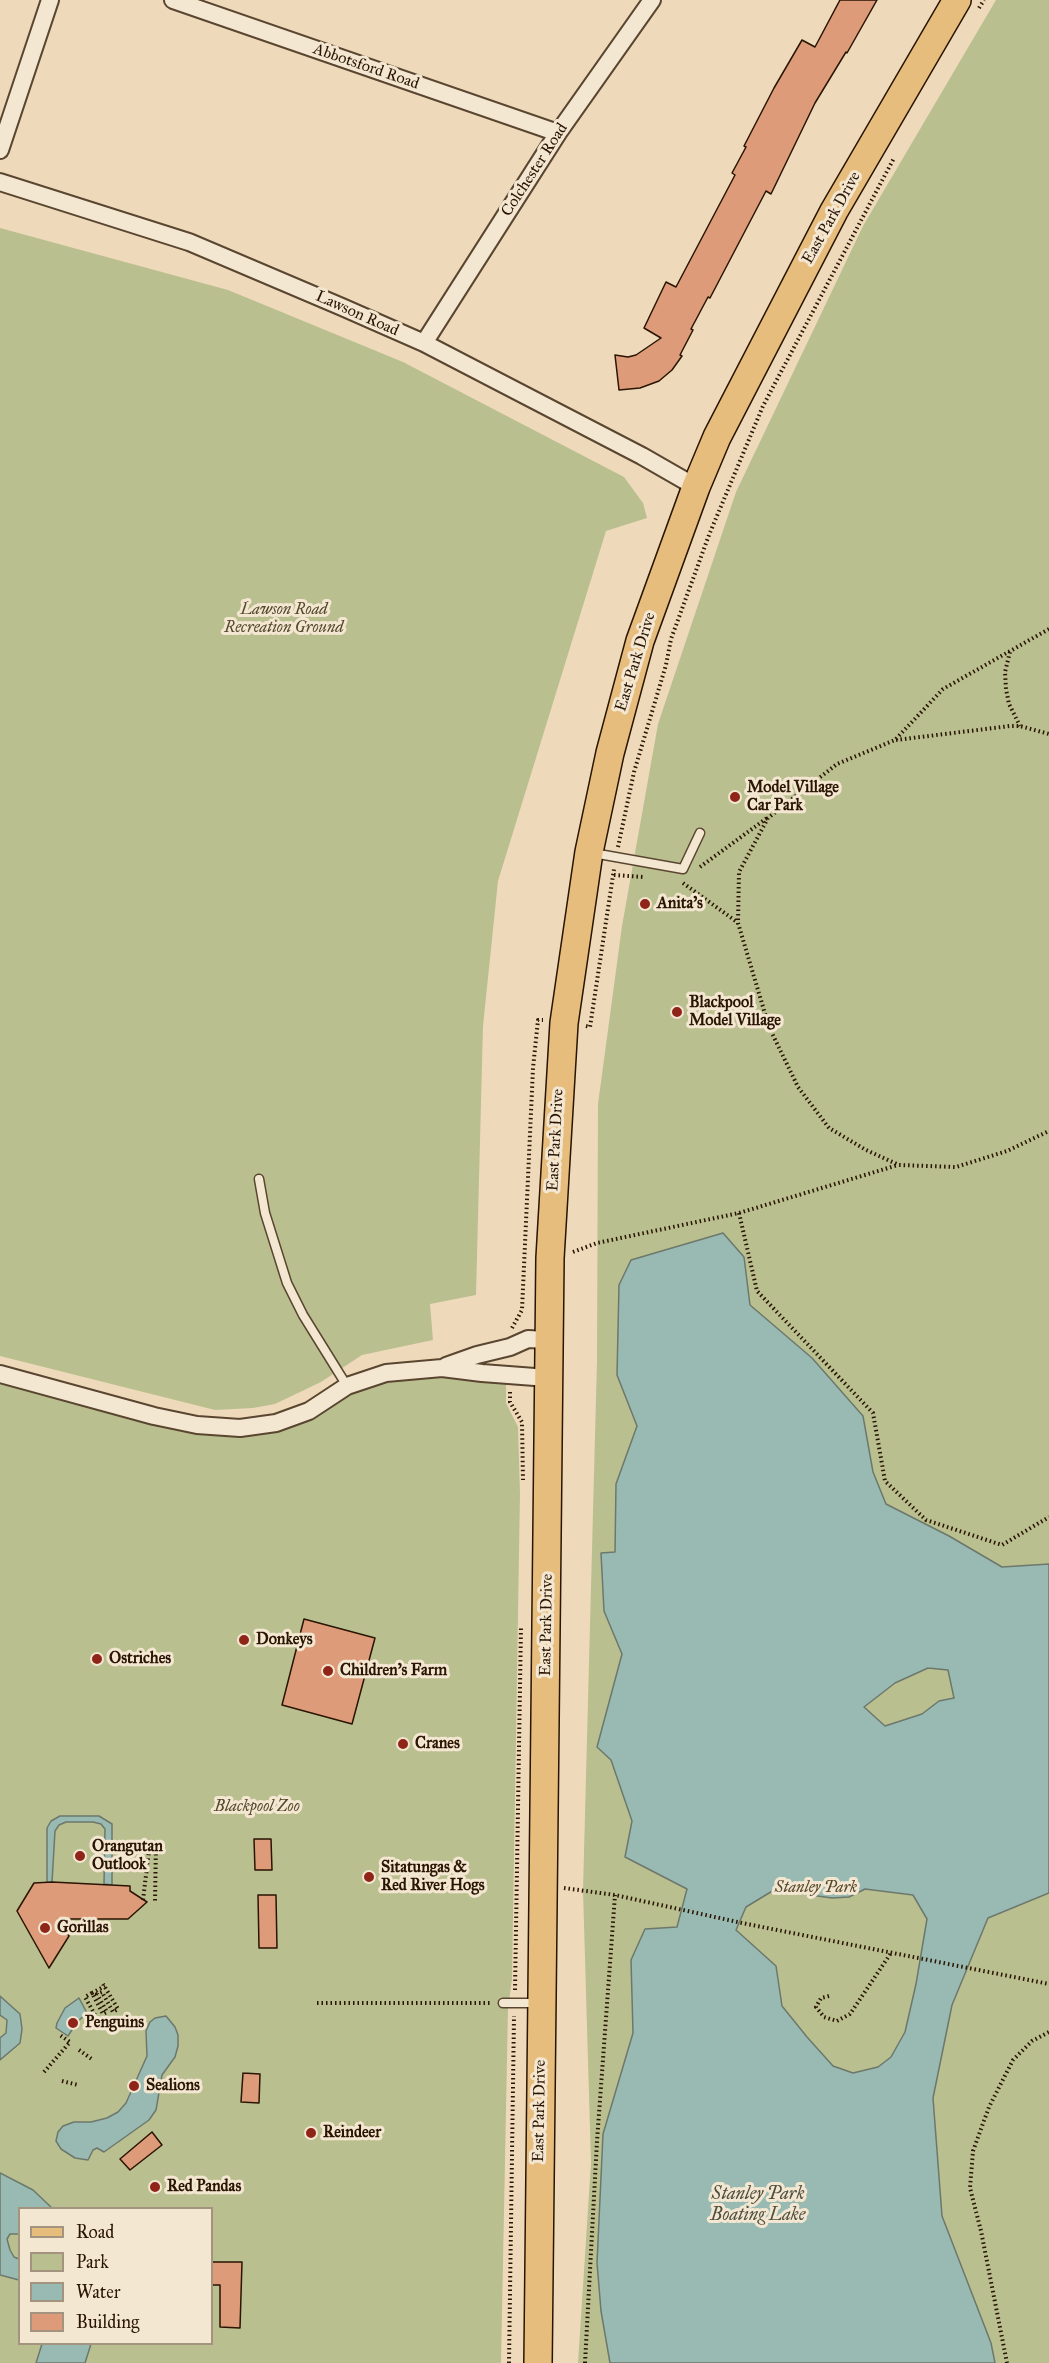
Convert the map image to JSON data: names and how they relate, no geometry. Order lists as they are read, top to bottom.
{
  "streets": {
    "main road": ["East Park Drive"],
    "street": ["Abbotsford Road", "Colchester Road", "Lawson Road"]
  },
  "crossings": [
    ["Abbotsford Road", "Colchester Road"],
    ["Colchester Road", "Lawson Road"],
    ["East Park Drive", "Lawson Road"]
  ],
  "water": ["Stanley Park Boating Lake"],
  "parks": ["Lawson Road Recreation Ground", "Blackpool Zoo", "Stanley Park"],
  "places": [
    "Model Village Car Park",
    "Anita's",
    "Blackpool Model Village",
    "Donkeys",
    "Ostriches",
    "Children's Farm",
    "Cranes",
    "Orangutan Outlook",
    "Sitatungas & Red River Hogs",
    "Gorillas",
    "Penguins",
    "Sealions",
    "Reindeer",
    "Red Pandas"
  ],
  "legend": [
    "Road",
    "Park",
    "Water",
    "Building"
  ]
}
